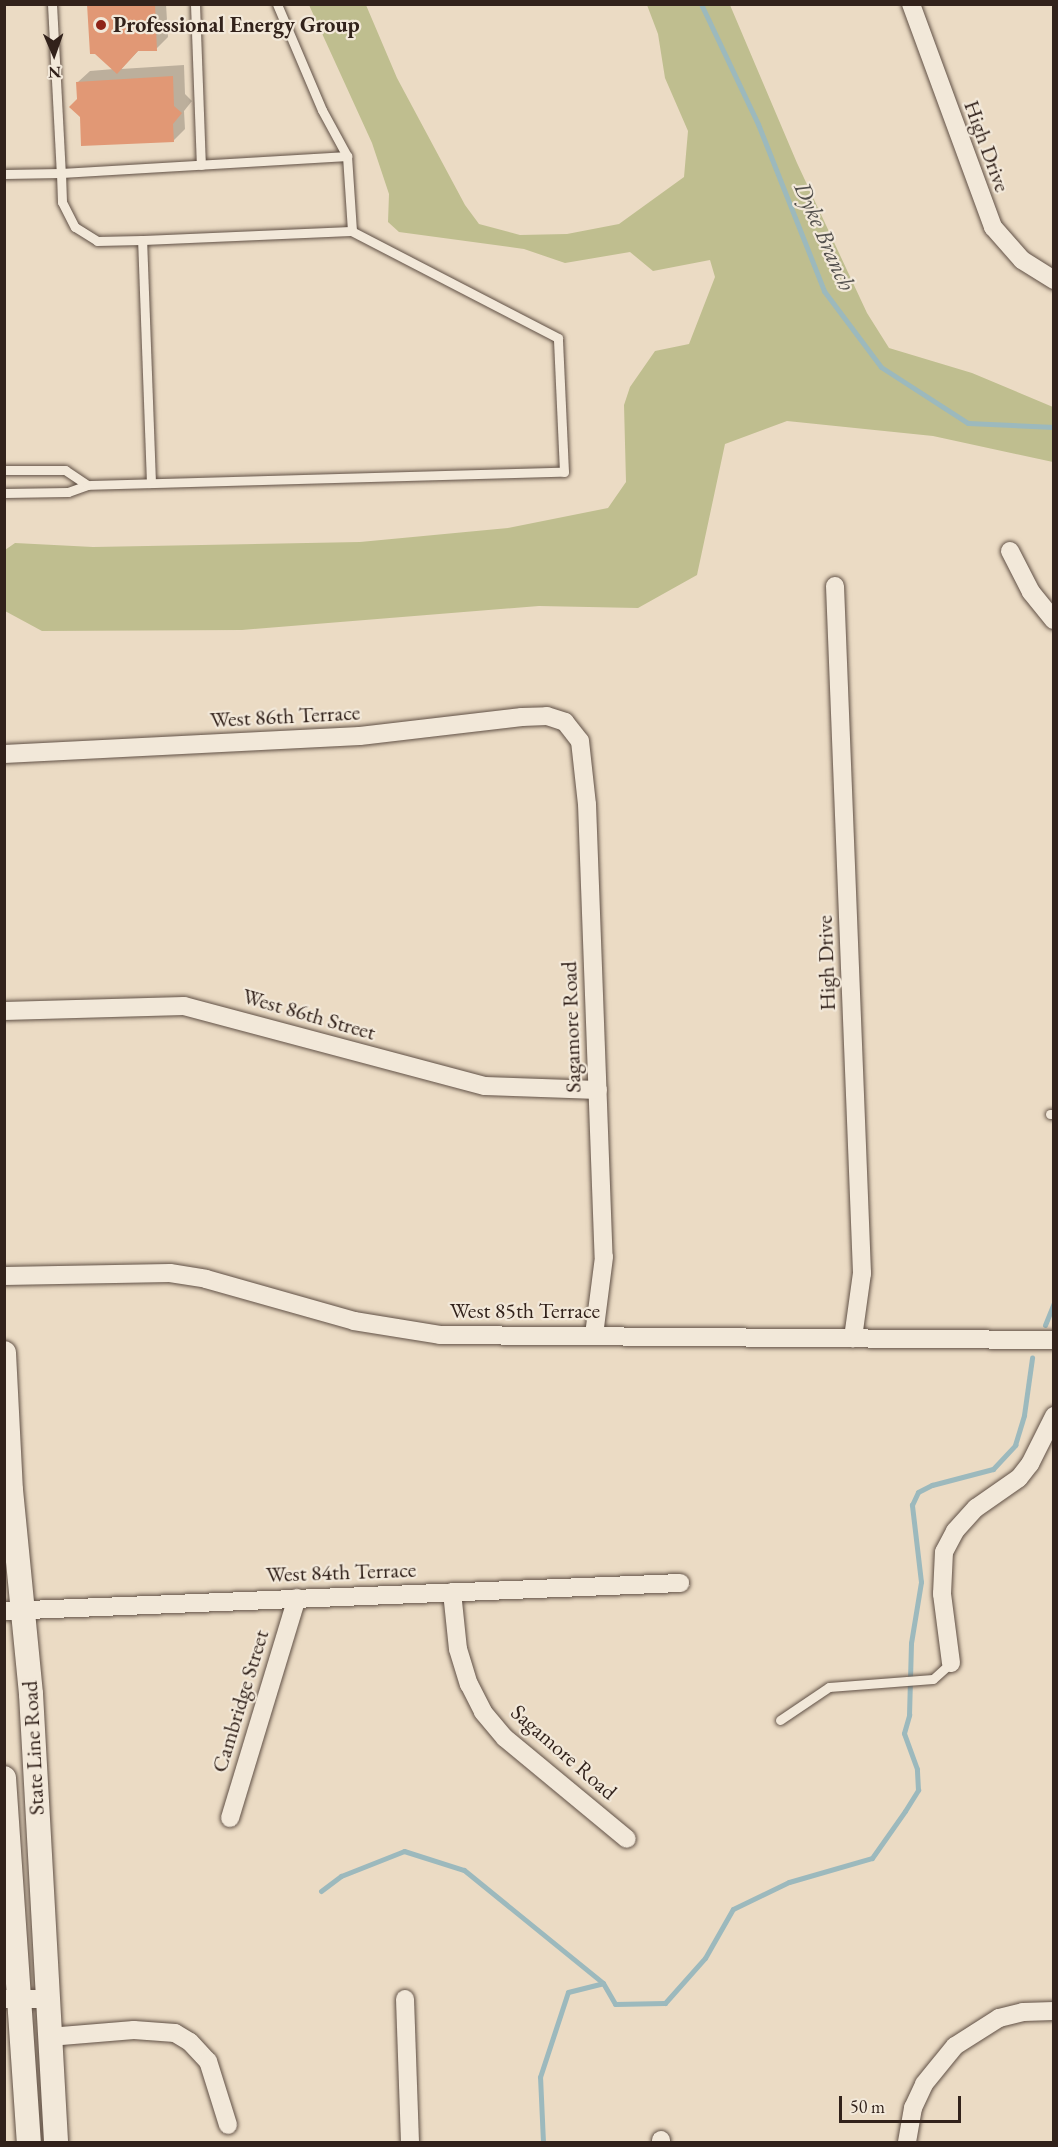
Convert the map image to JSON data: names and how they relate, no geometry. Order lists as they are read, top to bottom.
{
  "streets": {
    "main road": ["State Line Road"],
    "street": [
      "High Drive",
      "West 86th Terrace",
      "West 86th Street",
      "Sagamore Road",
      "West 85th Terrace",
      "West 84th Terrace",
      "Cambridge Street"
    ]
  },
  "crossings": [
    ["High Drive", "West 85th Terrace"],
    ["West 86th Terrace", "Sagamore Road"],
    ["West 86th Street", "Sagamore Road"],
    ["Sagamore Road", "West 85th Terrace"],
    ["Sagamore Road", "West 84th Terrace"],
    ["West 84th Terrace", "Cambridge Street"],
    ["West 84th Terrace", "State Line Road"]
  ],
  "water": ["Dyke Branch"],
  "places": ["Professional Energy Group"],
  "scale_bar": "50 m",
  "north": "bottom"
}
